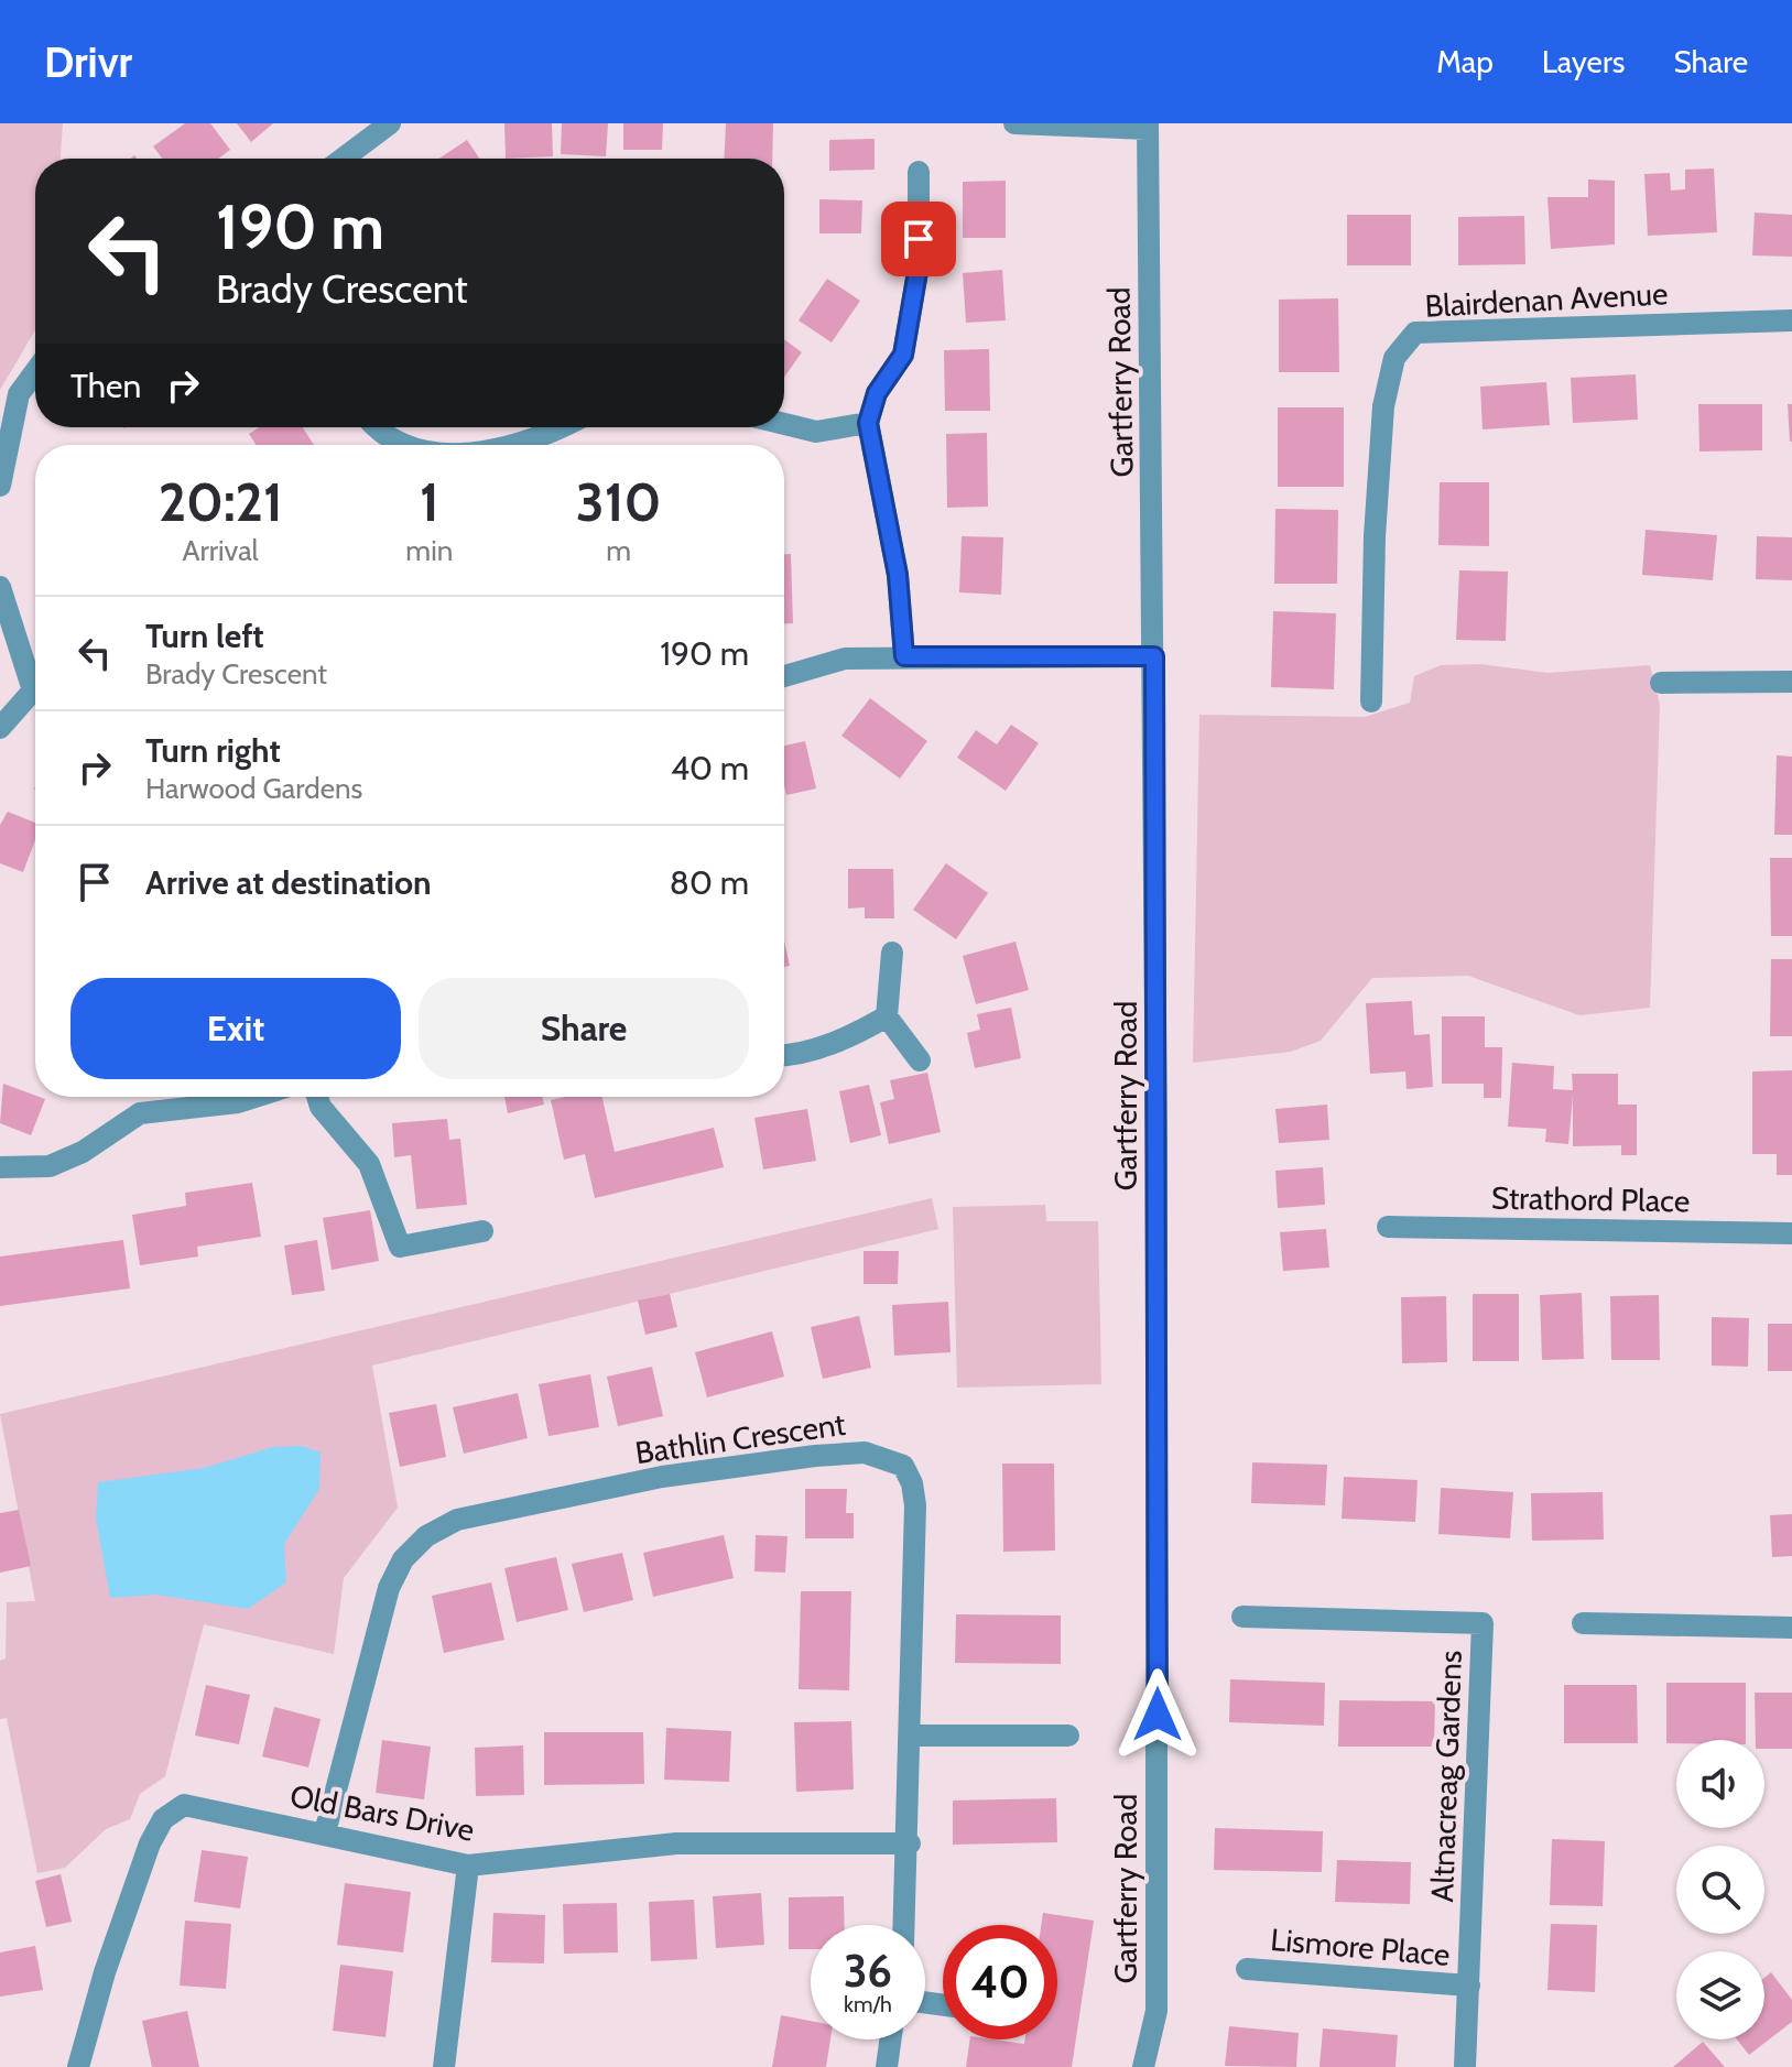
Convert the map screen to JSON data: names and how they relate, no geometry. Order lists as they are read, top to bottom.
{
  "streets": {
    "street": [
      "Blairdenan Avenue",
      "Gartferry Road",
      "Strathord Place",
      "Bathlin Crescent",
      "Altnacreag Gardens",
      "Old Bars Drive",
      "Lismore Place"
    ]
  },
  "crossings": [
    ["Bathlin Crescent", "Old Bars Drive"],
    ["Altnacreag Gardens", "Lismore Place"]
  ],
  "page": {
    "header": "Drivr",
    "nav": ["Map", "Layers", "Share"],
    "turn": ["190 m", "Brady Crescent"],
    "then": "Then",
    "eta": [
      "20:21",
      "Arrival",
      "1",
      "min",
      "310",
      "m"
    ],
    "list": [
      {
        "name": "Turn left",
        "note": "Brady Crescent",
        "value": "190 m"
      },
      {
        "name": "Turn right",
        "note": "Harwood Gardens",
        "value": "40 m"
      },
      {
        "name": "Arrive at destination",
        "value": "80 m"
      }
    ],
    "buttons": ["Exit", "Share"],
    "speed": "36 km/h",
    "limit": "40"
  }
}
